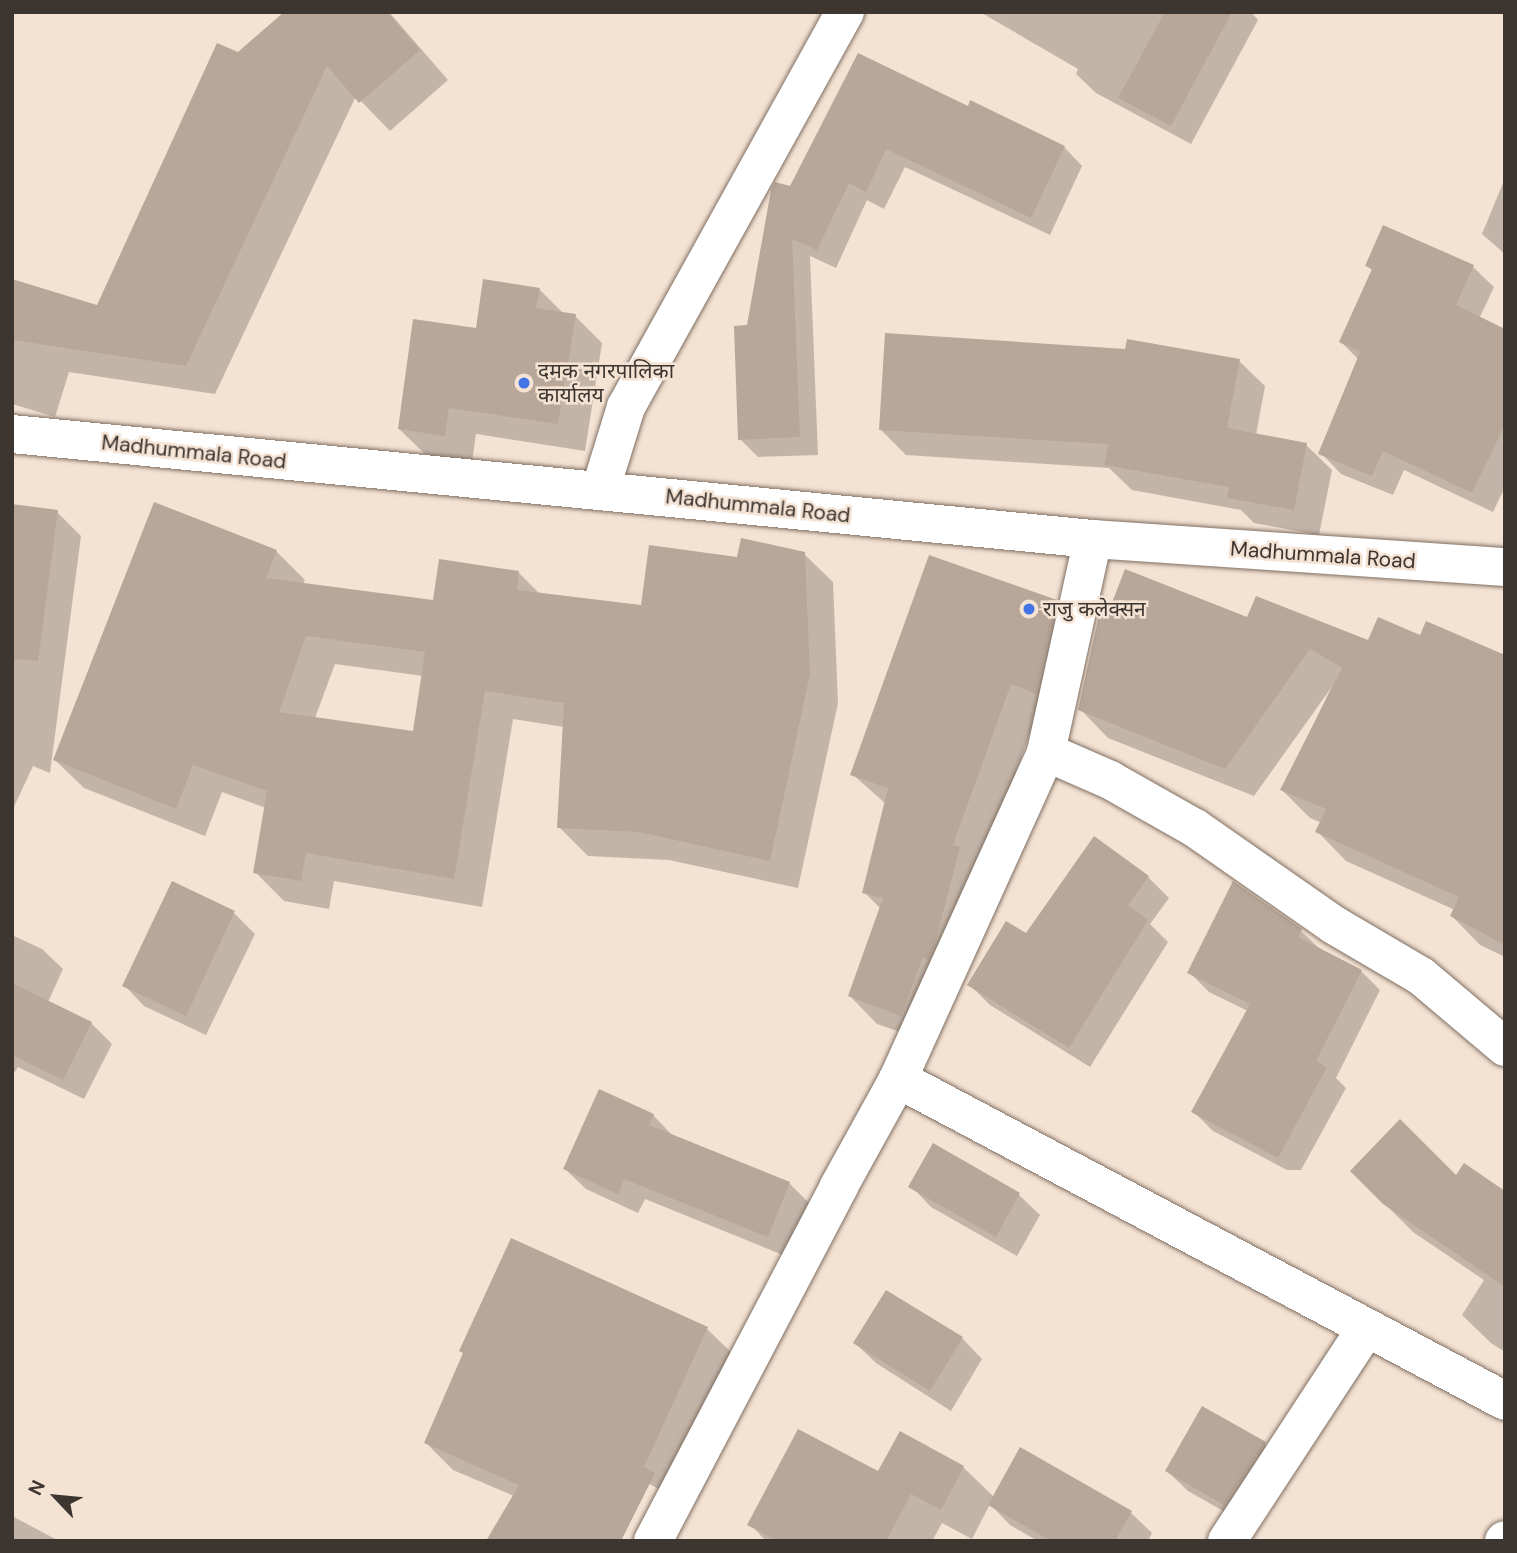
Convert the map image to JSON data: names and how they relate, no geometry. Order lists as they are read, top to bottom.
{
  "streets": {
    "street": ["Madhummala Road"]
  },
  "places": ["दमक नगरपालिका कार्यालय", "राजु कलेक्सन"],
  "north": "top left"
}
